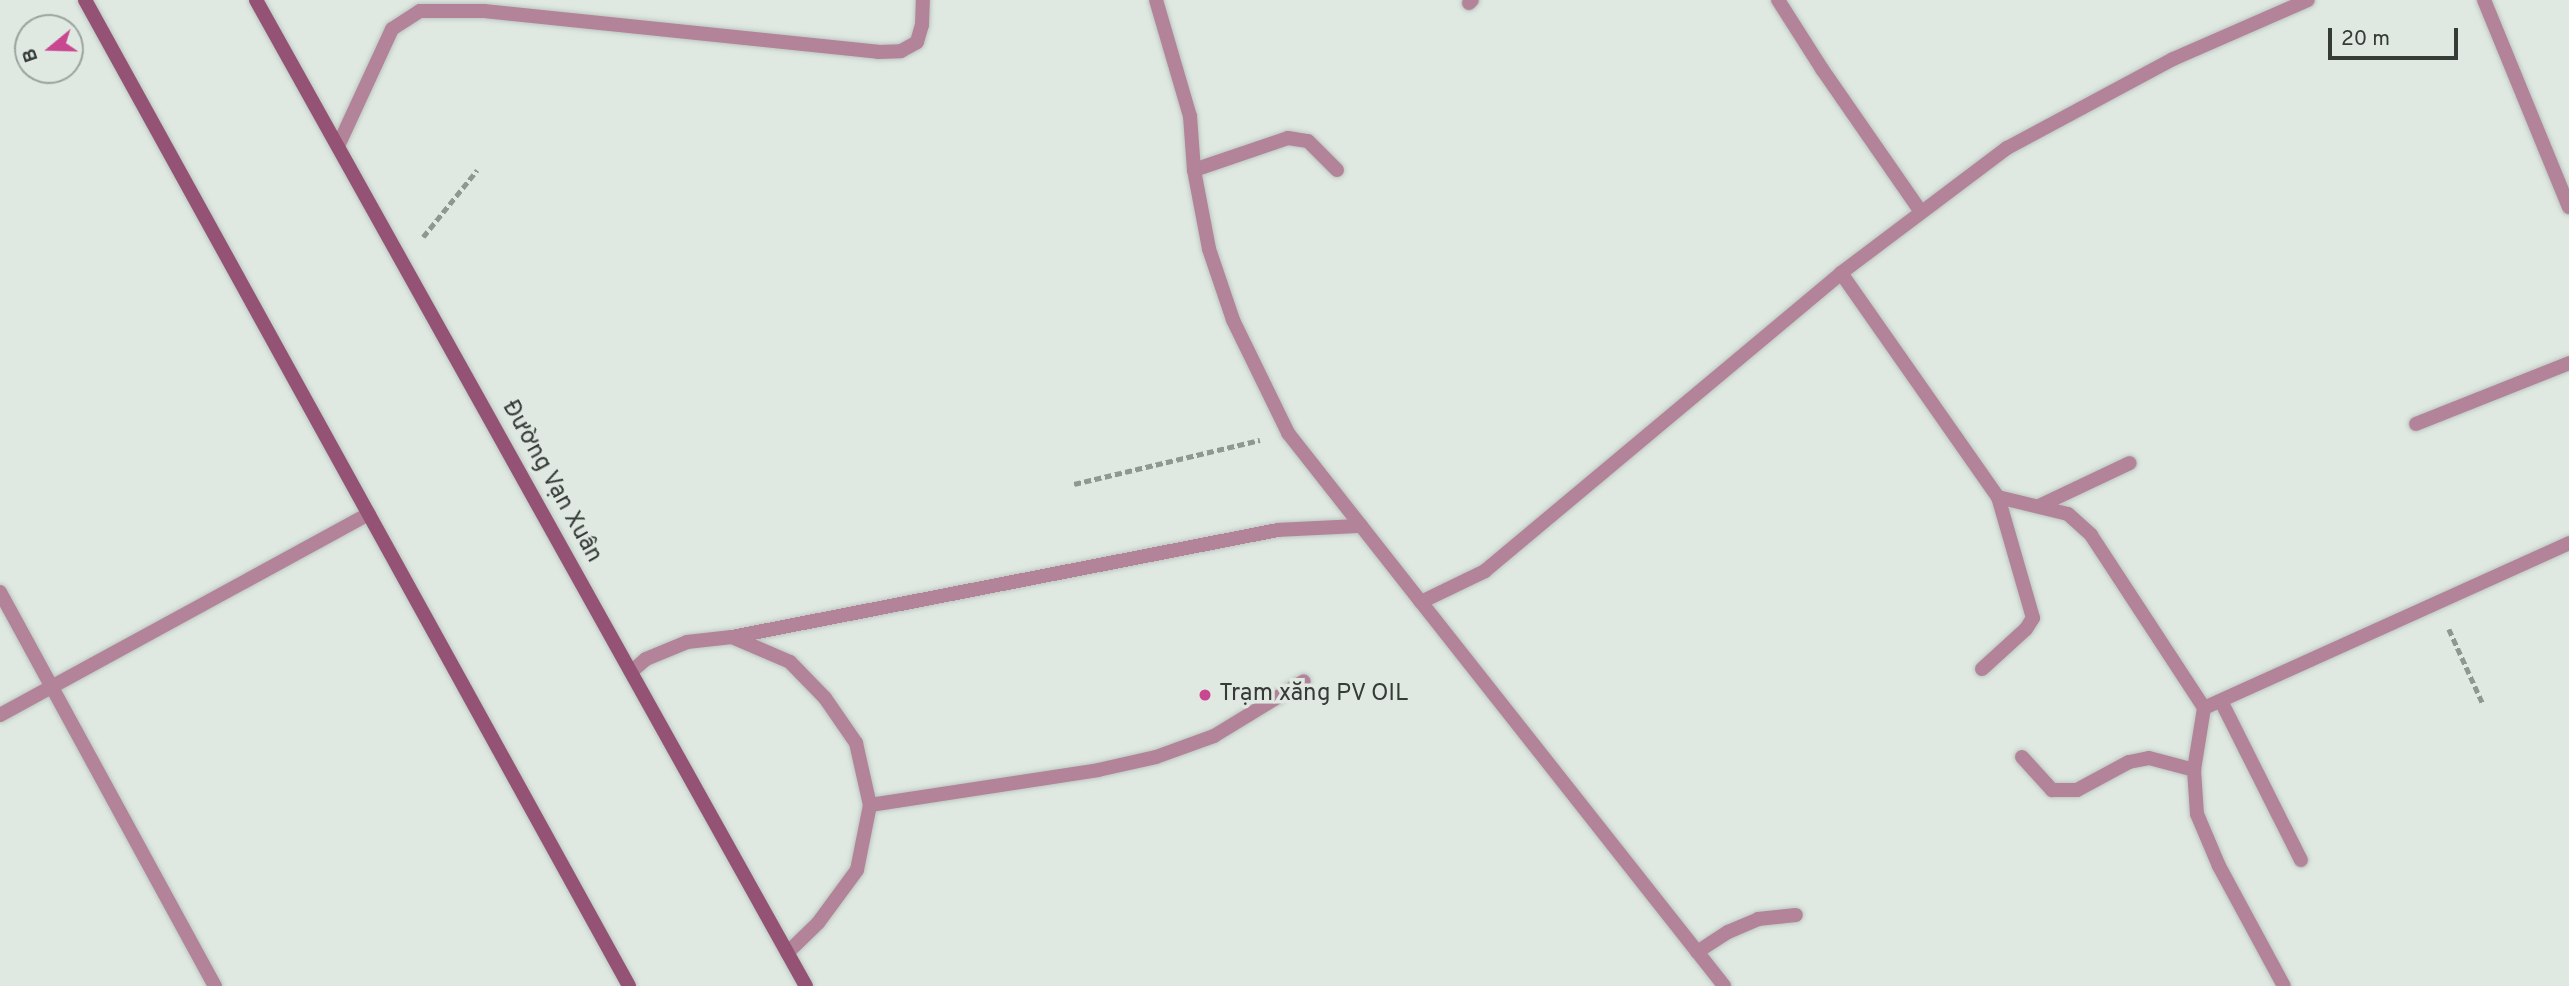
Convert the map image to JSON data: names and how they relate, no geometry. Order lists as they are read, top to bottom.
{
  "streets": {
    "main road": ["Đường Vạn Xuân"]
  },
  "places": ["Trạm xăng PV OIL"],
  "scale_bar": "20 m",
  "north": "left"
}
